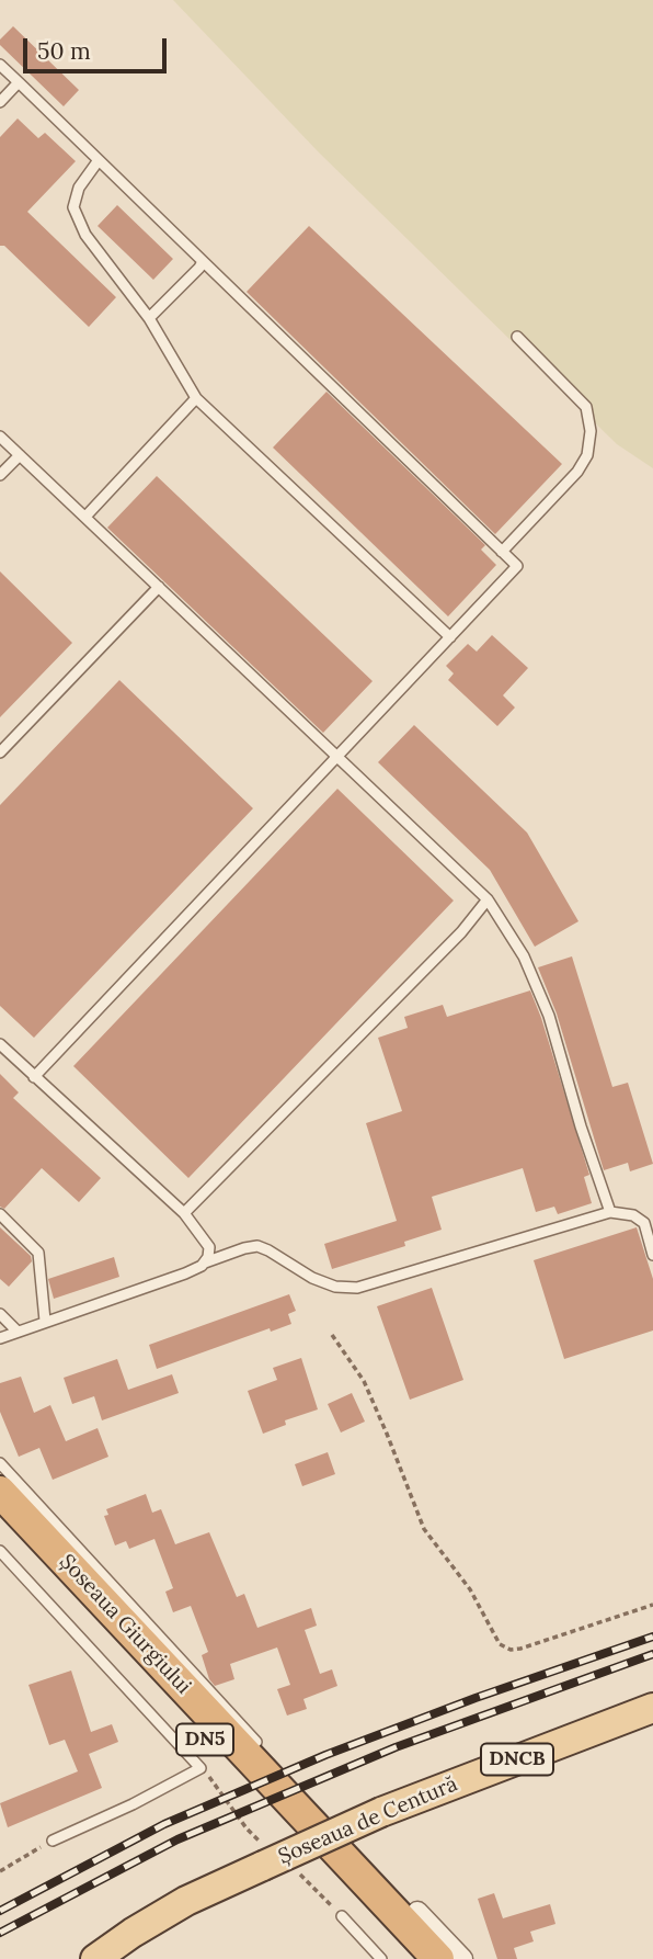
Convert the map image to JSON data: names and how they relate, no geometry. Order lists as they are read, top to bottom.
{
  "streets": {
    "highway": ["Șoseaua Giurgiului", "DN5"],
    "main road": ["DNCB", "Șoseaua de Centură"]
  },
  "scale_bar": "50 m"
}
